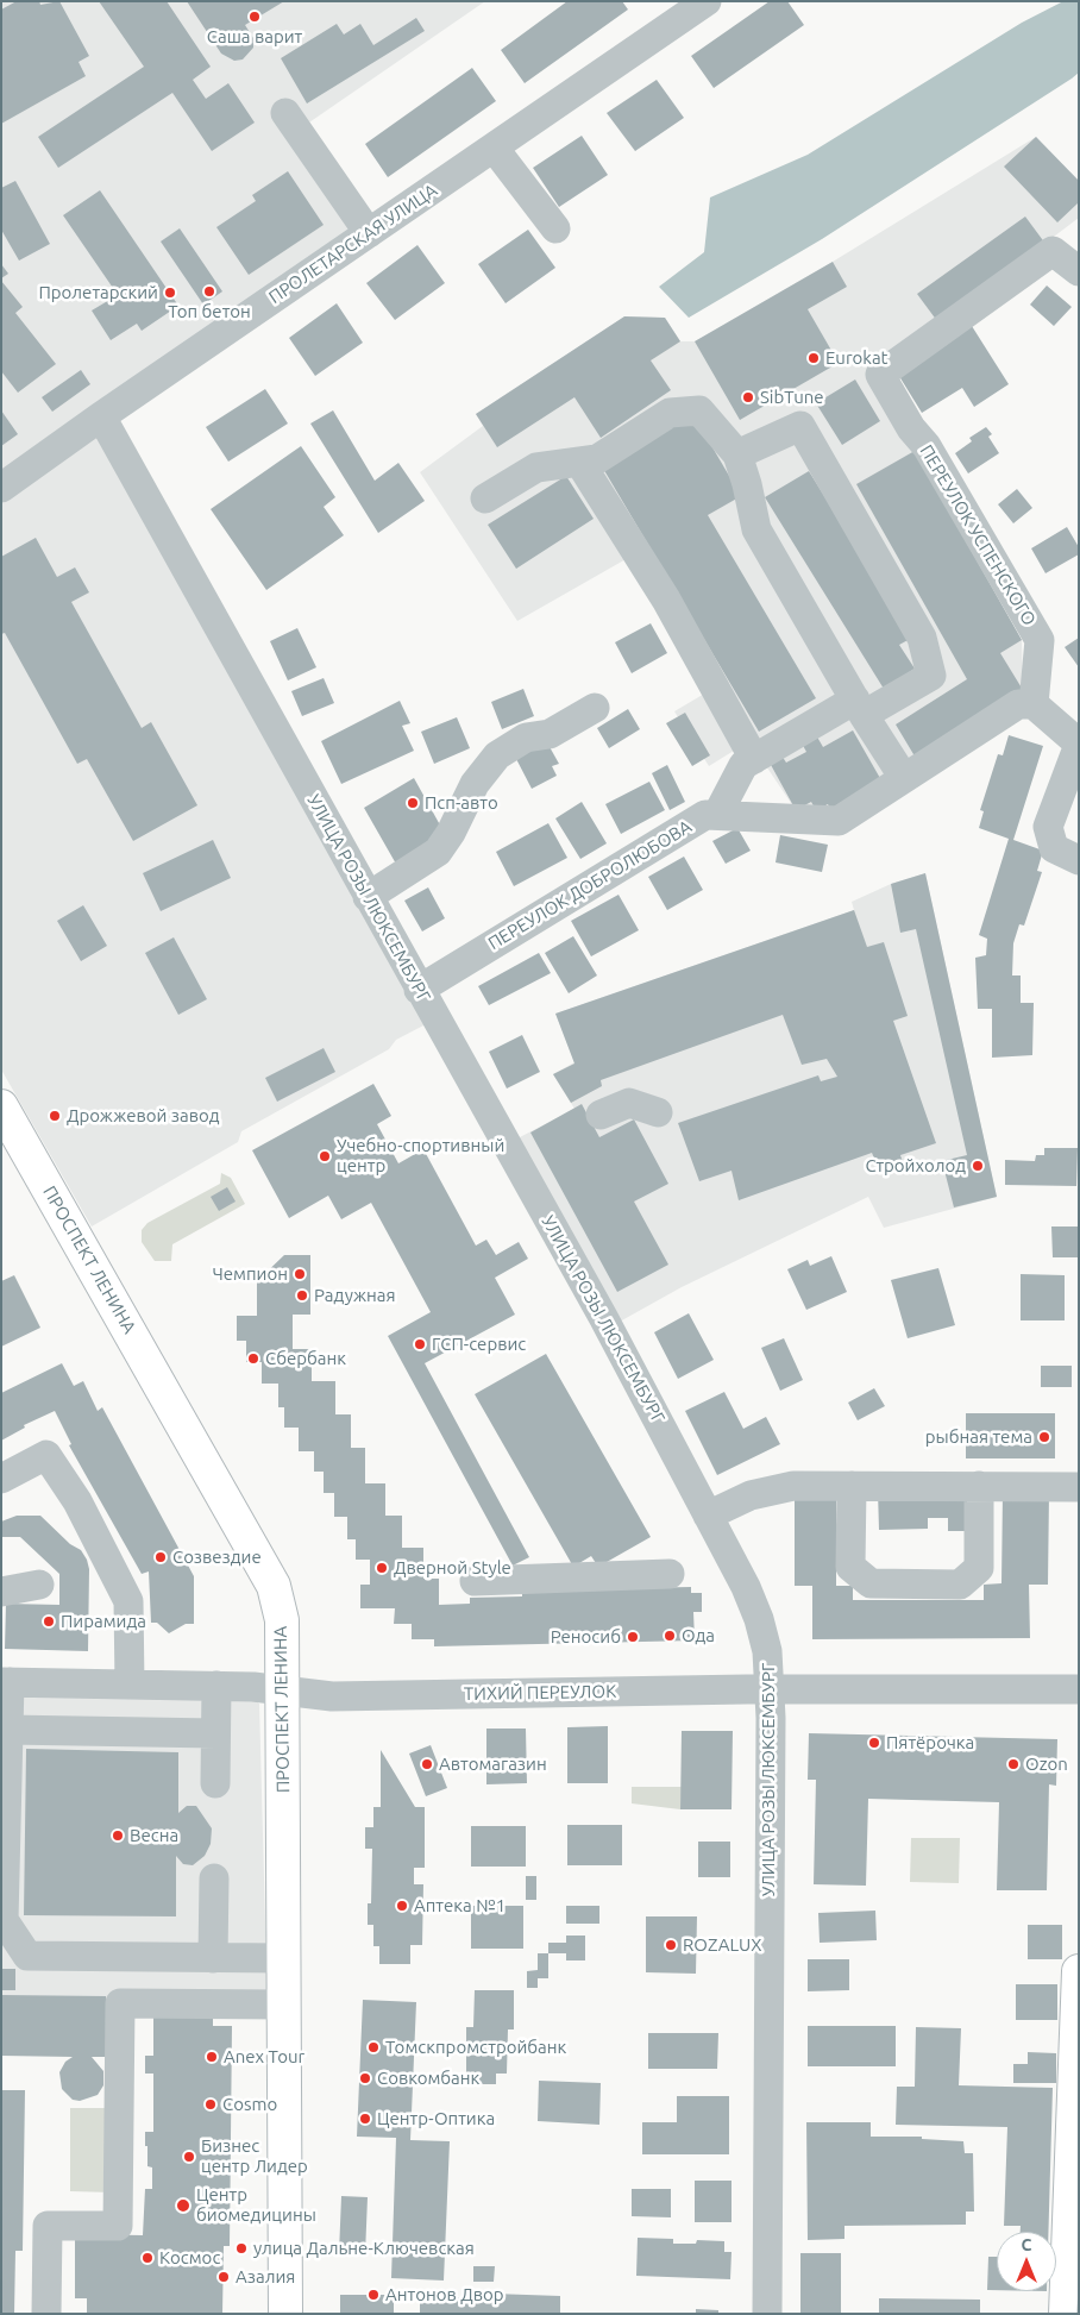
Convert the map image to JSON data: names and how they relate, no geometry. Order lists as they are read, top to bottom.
{
  "streets": {
    "main road": ["ПРОСПЕКТ ЛЕНИНА"],
    "street": [
      "ПРОЛЕТАРСКАЯ УЛИЦА",
      "ПЕРЕУЛОК УСПЕНСКОГО",
      "ПЕРЕУЛОК ДОБРОЛЮБОВА",
      "УЛИЦА РОЗЫ ЛЮКСЕМБУРГ",
      "ТИХИЙ ПЕРЕУЛОК"
    ]
  },
  "crossings": [
    ["ПРОЛЕТАРСКАЯ УЛИЦА", "УЛИЦА РОЗЫ ЛЮКСЕМБУРГ"],
    ["ПЕРЕУЛОК УСПЕНСКОГО", "ПЕРЕУЛОК ДОБРОЛЮБОВА"],
    ["ПЕРЕУЛОК ДОБРОЛЮБОВА", "УЛИЦА РОЗЫ ЛЮКСЕМБУРГ"],
    ["УЛИЦА РОЗЫ ЛЮКСЕМБУРГ", "ТИХИЙ ПЕРЕУЛОК"],
    ["ПРОСПЕКТ ЛЕНИНА", "ТИХИЙ ПЕРЕУЛОК"]
  ],
  "places": [
    "Саша варит",
    "Топ бетон",
    "Пролетарский",
    "Eurokat",
    "SibTune",
    "Псп-авто",
    "Дрожжевой завод",
    "Учебно-спортивный центр",
    "Стройхолод",
    "Чемпион",
    "Радужная",
    "ГСП-сервис",
    "Сбербанк",
    "рыбная тема",
    "Созвездие",
    "Дверной Style",
    "Пирамида",
    "Ода",
    "Реносиб",
    "Пятёрочка",
    "Автомагазин",
    "Ozon",
    "Весна",
    "Аптека №1",
    "ROZALUX",
    "Томскпромстройбанк",
    "Anex Tour",
    "Совкомбанк",
    "Cosmo",
    "Центр-Оптика",
    "Бизнес центр Лидер",
    "Центр биомедицины",
    "улица Дальне-Ключевская",
    "Космос",
    "Азалия",
    "Антонов Двор"
  ],
  "north": "top"
}
